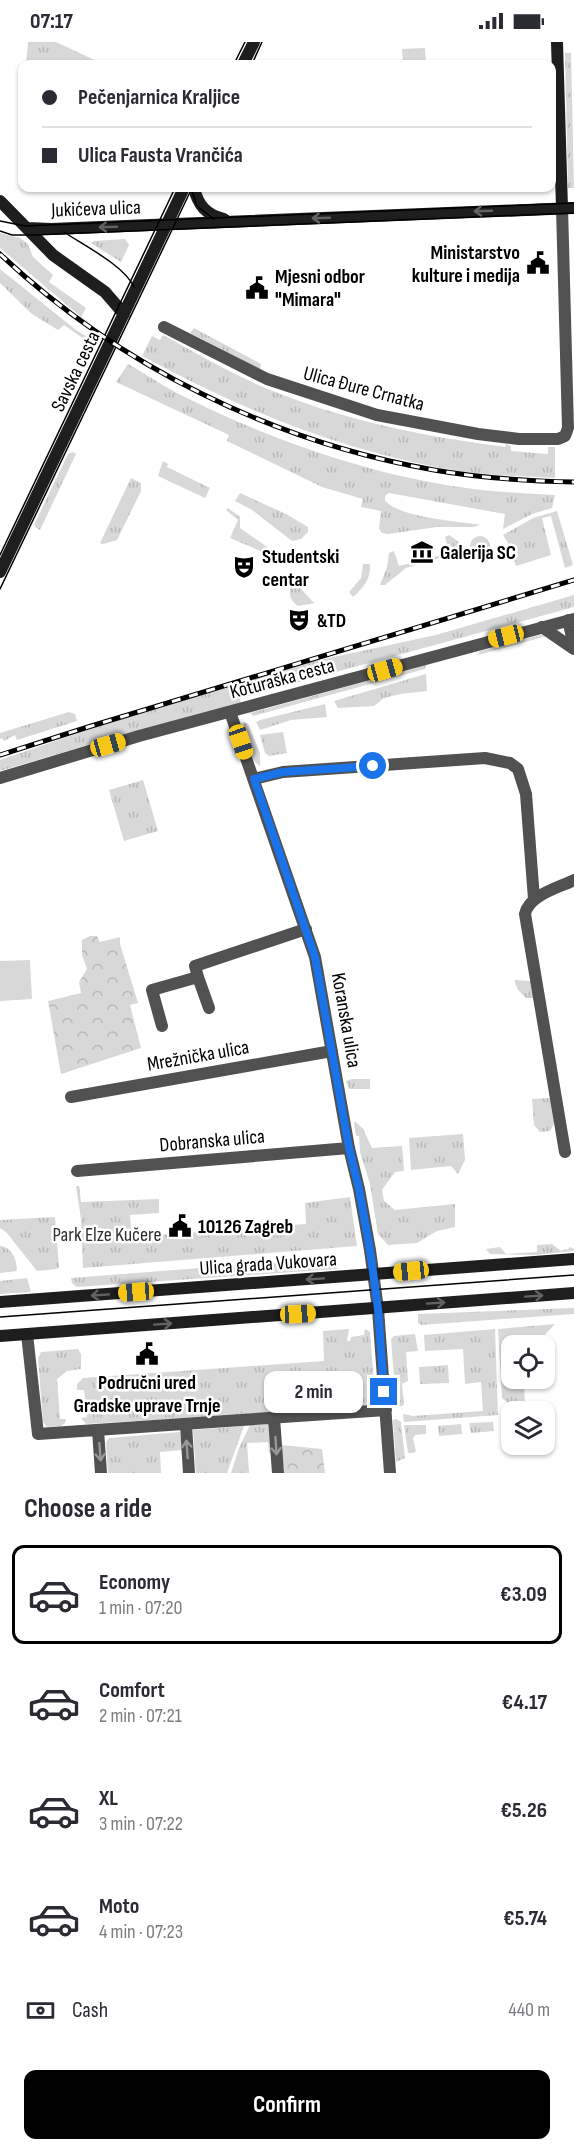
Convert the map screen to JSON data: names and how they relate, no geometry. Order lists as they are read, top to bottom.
{
  "streets": {
    "main road": ["Jukićeva ulica", "Savska cesta", "Ulica grada Vukovara"],
    "street": [
      "Ulica Đure Crnatka",
      "Koturaška cesta",
      "Koranska ulica",
      "Mrežnička ulica",
      "Dobranska ulica"
    ]
  },
  "crossings": [
    ["Jukićeva ulica", "Savska cesta"],
    ["Jukićeva ulica", "Ulica Đure Crnatka"],
    ["Koturaška cesta", "Koranska ulica"],
    ["Koranska ulica", "Mrežnička ulica"],
    ["Koranska ulica", "Dobranska ulica"],
    ["Koranska ulica", "Ulica grada Vukovara"]
  ],
  "one_way": ["Jukićeva ulica"],
  "parks": ["Park Elze Kučere"],
  "places": {
    "public building": [
      "Ministarstvo kulture i medija",
      "Mjesni odbor \"Mimara\"",
      "10126 Zagreb",
      "Područni ured Gradske uprave Trnje"
    ],
    "museum": ["Galerija SC"],
    "theatre": ["Studentski centar", "&TD"]
  },
  "page": {
    "status": "07:17",
    "banner": ["Pečenjarnica Kraljice", "Ulica Fausta Vrančića"],
    "bubble": "2 min",
    "heading": "Choose a ride",
    "list": [
      {
        "name": "Economy",
        "note": "1 min · 07:20",
        "value": "€3.09"
      },
      {
        "name": "Comfort",
        "note": "2 min · 07:21",
        "value": "€4.17"
      },
      {
        "name": "XL",
        "note": "3 min · 07:22",
        "value": "€5.26"
      },
      {
        "name": "Moto",
        "note": "4 min · 07:23",
        "value": "€5.74"
      }
    ],
    "pay": ["Cash", "440 m"],
    "buttons": "Confirm"
  }
}
